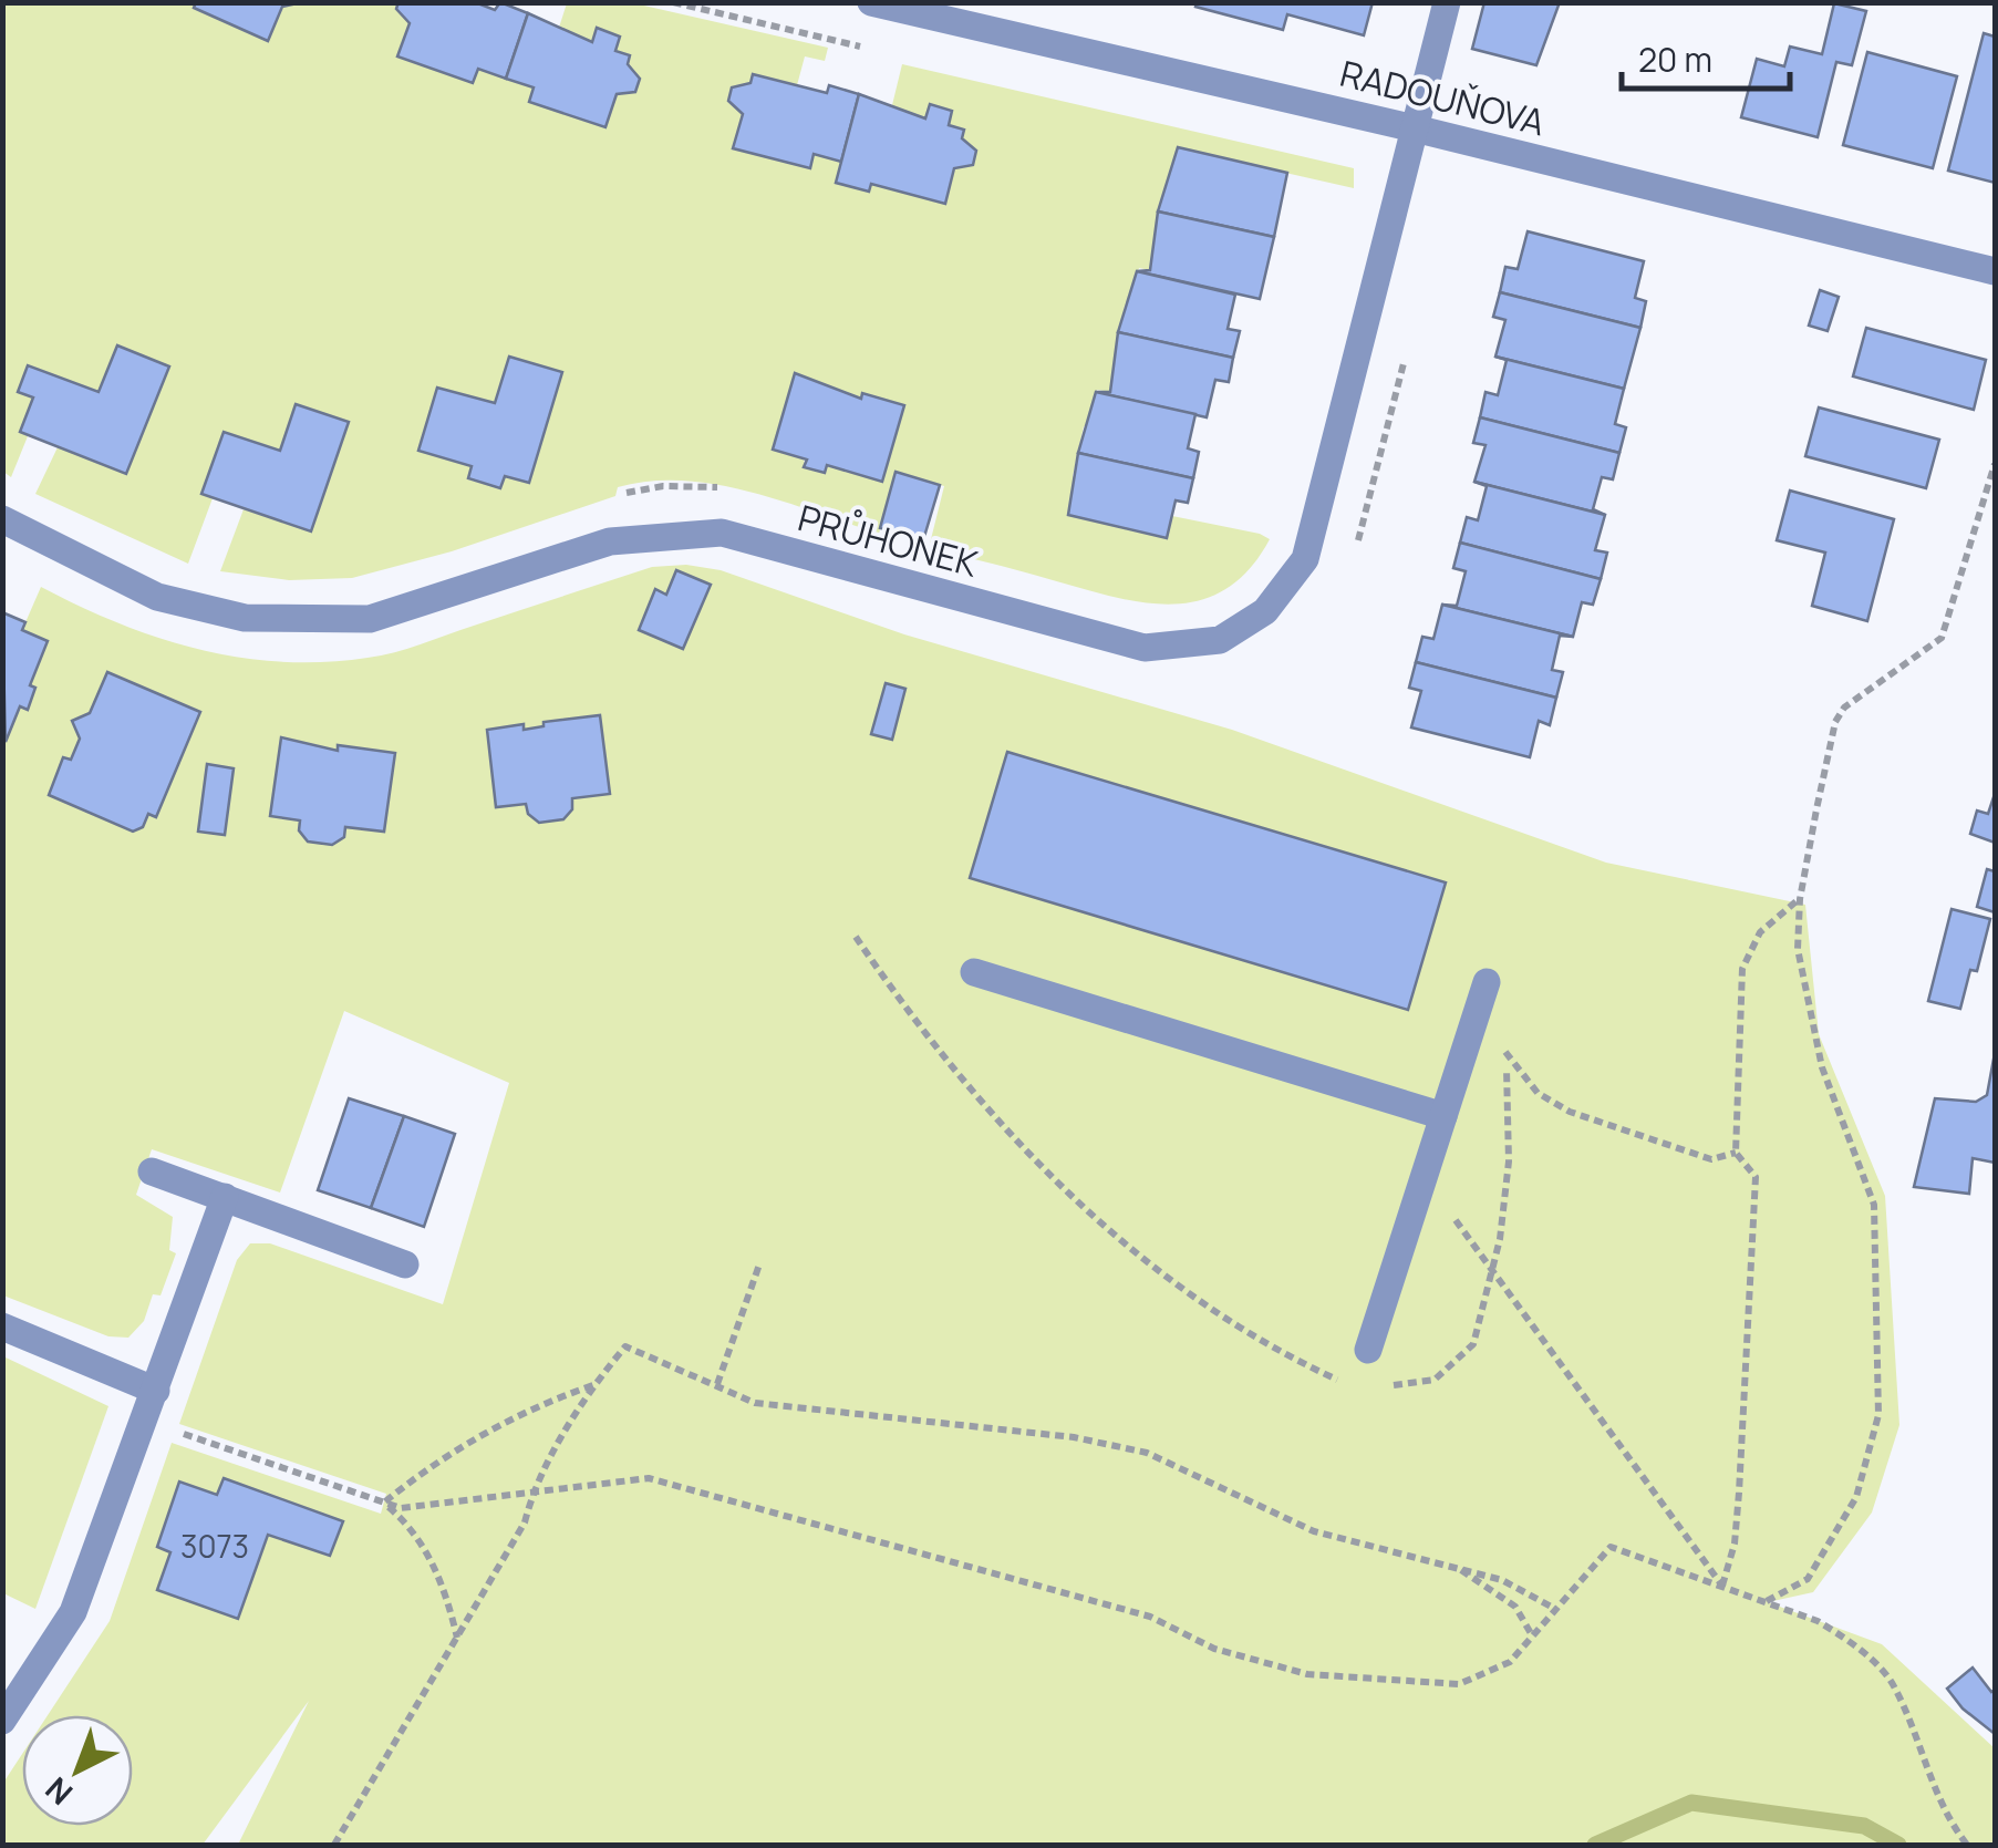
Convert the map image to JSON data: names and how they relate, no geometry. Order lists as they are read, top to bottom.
{
  "streets": {
    "street": ["RADOUŇOVA", "PRŮHONEK"]
  },
  "crossings": [
    ["RADOUŇOVA", "PRŮHONEK"]
  ],
  "house_numbers": ["3073"],
  "scale_bar": "20 m",
  "north": "bottom left"
}
